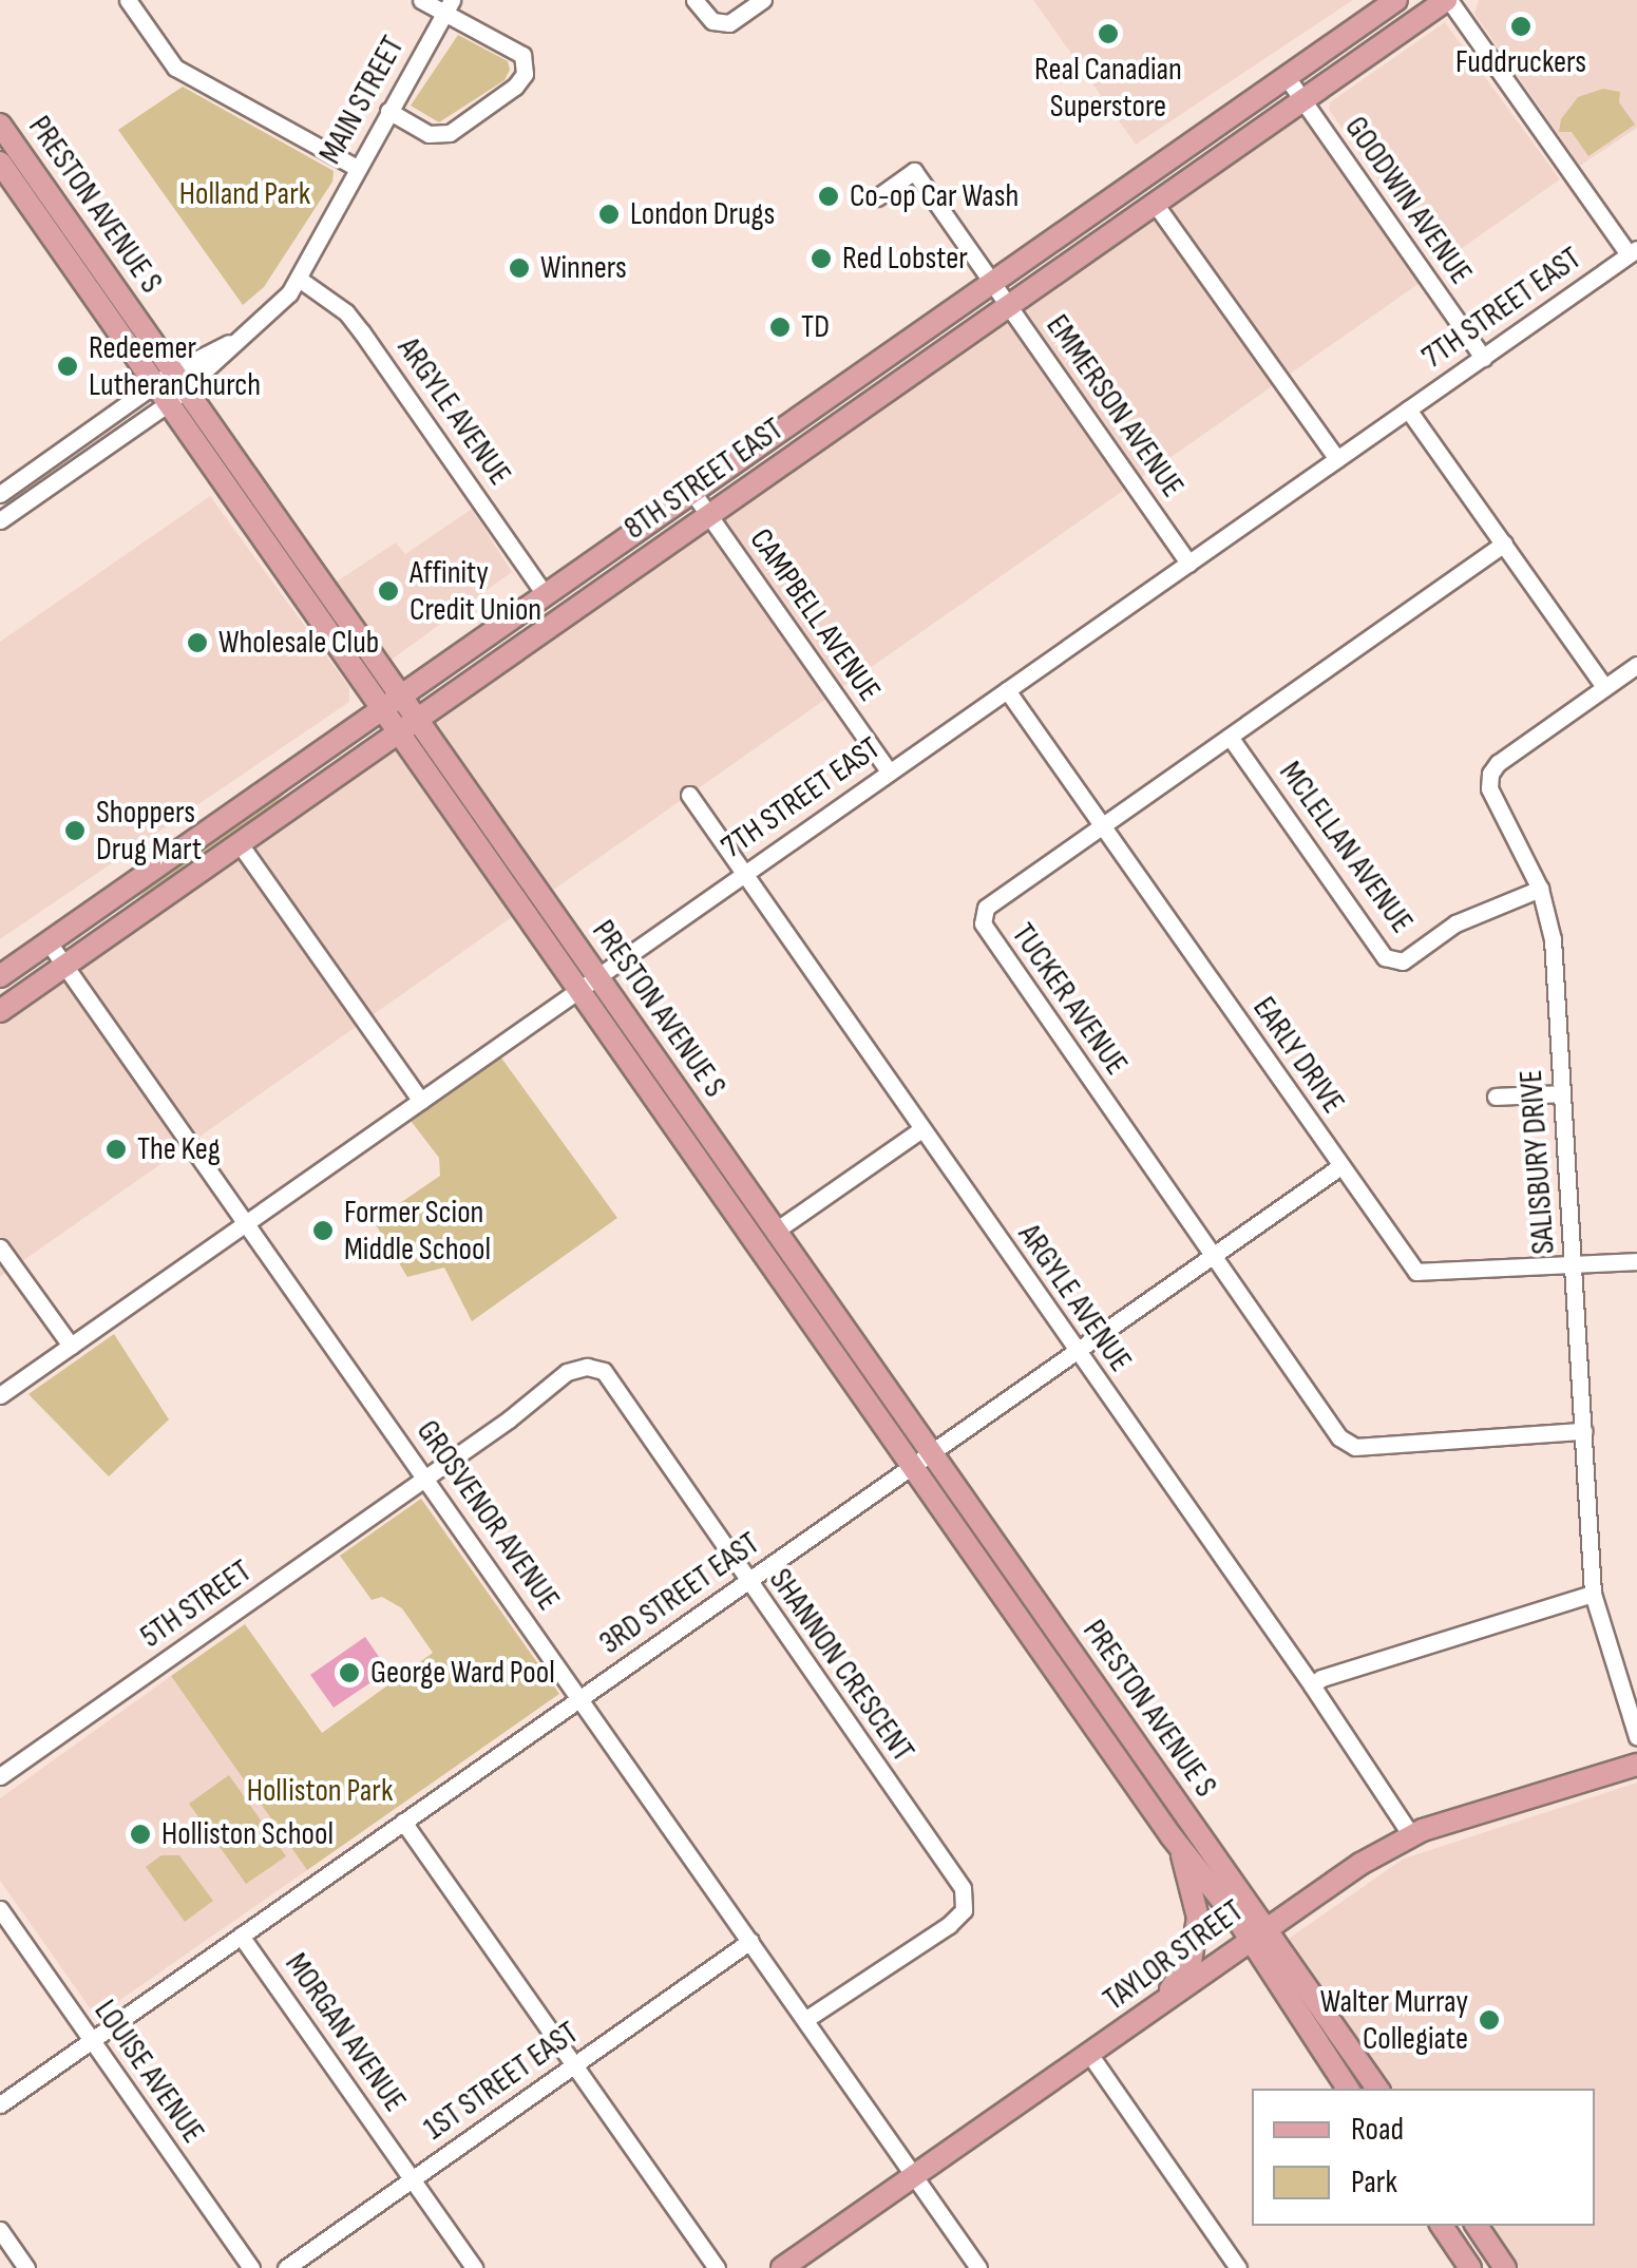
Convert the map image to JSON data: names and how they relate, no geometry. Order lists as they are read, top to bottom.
{
  "streets": {
    "main road": ["PRESTON AVENUE S", "8TH STREET EAST", "TAYLOR STREET"],
    "street": [
      "MAIN STREET",
      "GOODWIN AVENUE",
      "7TH STREET EAST",
      "EMMERSON AVENUE",
      "ARGYLE AVENUE",
      "CAMPBELL AVENUE",
      "MCLELLAN AVENUE",
      "TUCKER AVENUE",
      "EARLY DRIVE",
      "SALISBURY DRIVE",
      "GROSVENOR AVENUE",
      "3RD STREET EAST",
      "5TH STREET",
      "SHANNON CRESCENT",
      "MORGAN AVENUE",
      "LOUISE AVENUE",
      "1ST STREET EAST"
    ]
  },
  "crossings": [
    ["MAIN STREET", "PRESTON AVENUE S"],
    ["MAIN STREET", "ARGYLE AVENUE"],
    ["GOODWIN AVENUE", "7TH STREET EAST"],
    ["GOODWIN AVENUE", "8TH STREET EAST"],
    ["PRESTON AVENUE S", "7TH STREET EAST"],
    ["PRESTON AVENUE S", "8TH STREET EAST"],
    ["PRESTON AVENUE S", "3RD STREET EAST"],
    ["PRESTON AVENUE S", "TAYLOR STREET"],
    ["7TH STREET EAST", "EMMERSON AVENUE"],
    ["7TH STREET EAST", "ARGYLE AVENUE"],
    ["7TH STREET EAST", "CAMPBELL AVENUE"],
    ["7TH STREET EAST", "EARLY DRIVE"],
    ["7TH STREET EAST", "GROSVENOR AVENUE"],
    ["EMMERSON AVENUE", "8TH STREET EAST"],
    ["ARGYLE AVENUE", "8TH STREET EAST"],
    ["ARGYLE AVENUE", "3RD STREET EAST"],
    ["ARGYLE AVENUE", "TAYLOR STREET"],
    ["8TH STREET EAST", "CAMPBELL AVENUE"],
    ["8TH STREET EAST", "GROSVENOR AVENUE"],
    ["MCLELLAN AVENUE", "TUCKER AVENUE"],
    ["MCLELLAN AVENUE", "SALISBURY DRIVE"],
    ["TUCKER AVENUE", "EARLY DRIVE"],
    ["TUCKER AVENUE", "SALISBURY DRIVE"],
    ["TUCKER AVENUE", "3RD STREET EAST"],
    ["EARLY DRIVE", "SALISBURY DRIVE"],
    ["EARLY DRIVE", "3RD STREET EAST"],
    ["GROSVENOR AVENUE", "3RD STREET EAST"],
    ["GROSVENOR AVENUE", "5TH STREET"],
    ["GROSVENOR AVENUE", "SHANNON CRESCENT"],
    ["GROSVENOR AVENUE", "TAYLOR STREET"],
    ["GROSVENOR AVENUE", "1ST STREET EAST"],
    ["3RD STREET EAST", "SHANNON CRESCENT"],
    ["3RD STREET EAST", "MORGAN AVENUE"],
    ["3RD STREET EAST", "LOUISE AVENUE"],
    ["5TH STREET", "SHANNON CRESCENT"],
    ["MORGAN AVENUE", "1ST STREET EAST"]
  ],
  "parks": ["Holland Park", "Holliston Park"],
  "places": [
    "Fuddruckers",
    "Real Canadian Superstore",
    "Co-op Car Wash",
    "London Drugs",
    "Red Lobster",
    "Winners",
    "TD",
    "Redeemer LutheranChurch",
    "Affinity Credit Union",
    "Wholesale Club",
    "Shoppers Drug Mart",
    "The Keg",
    "Former Scion Middle School",
    "George Ward Pool",
    "Holliston School",
    "Walter Murray Collegiate"
  ],
  "legend": ["Road", "Park"]
}
